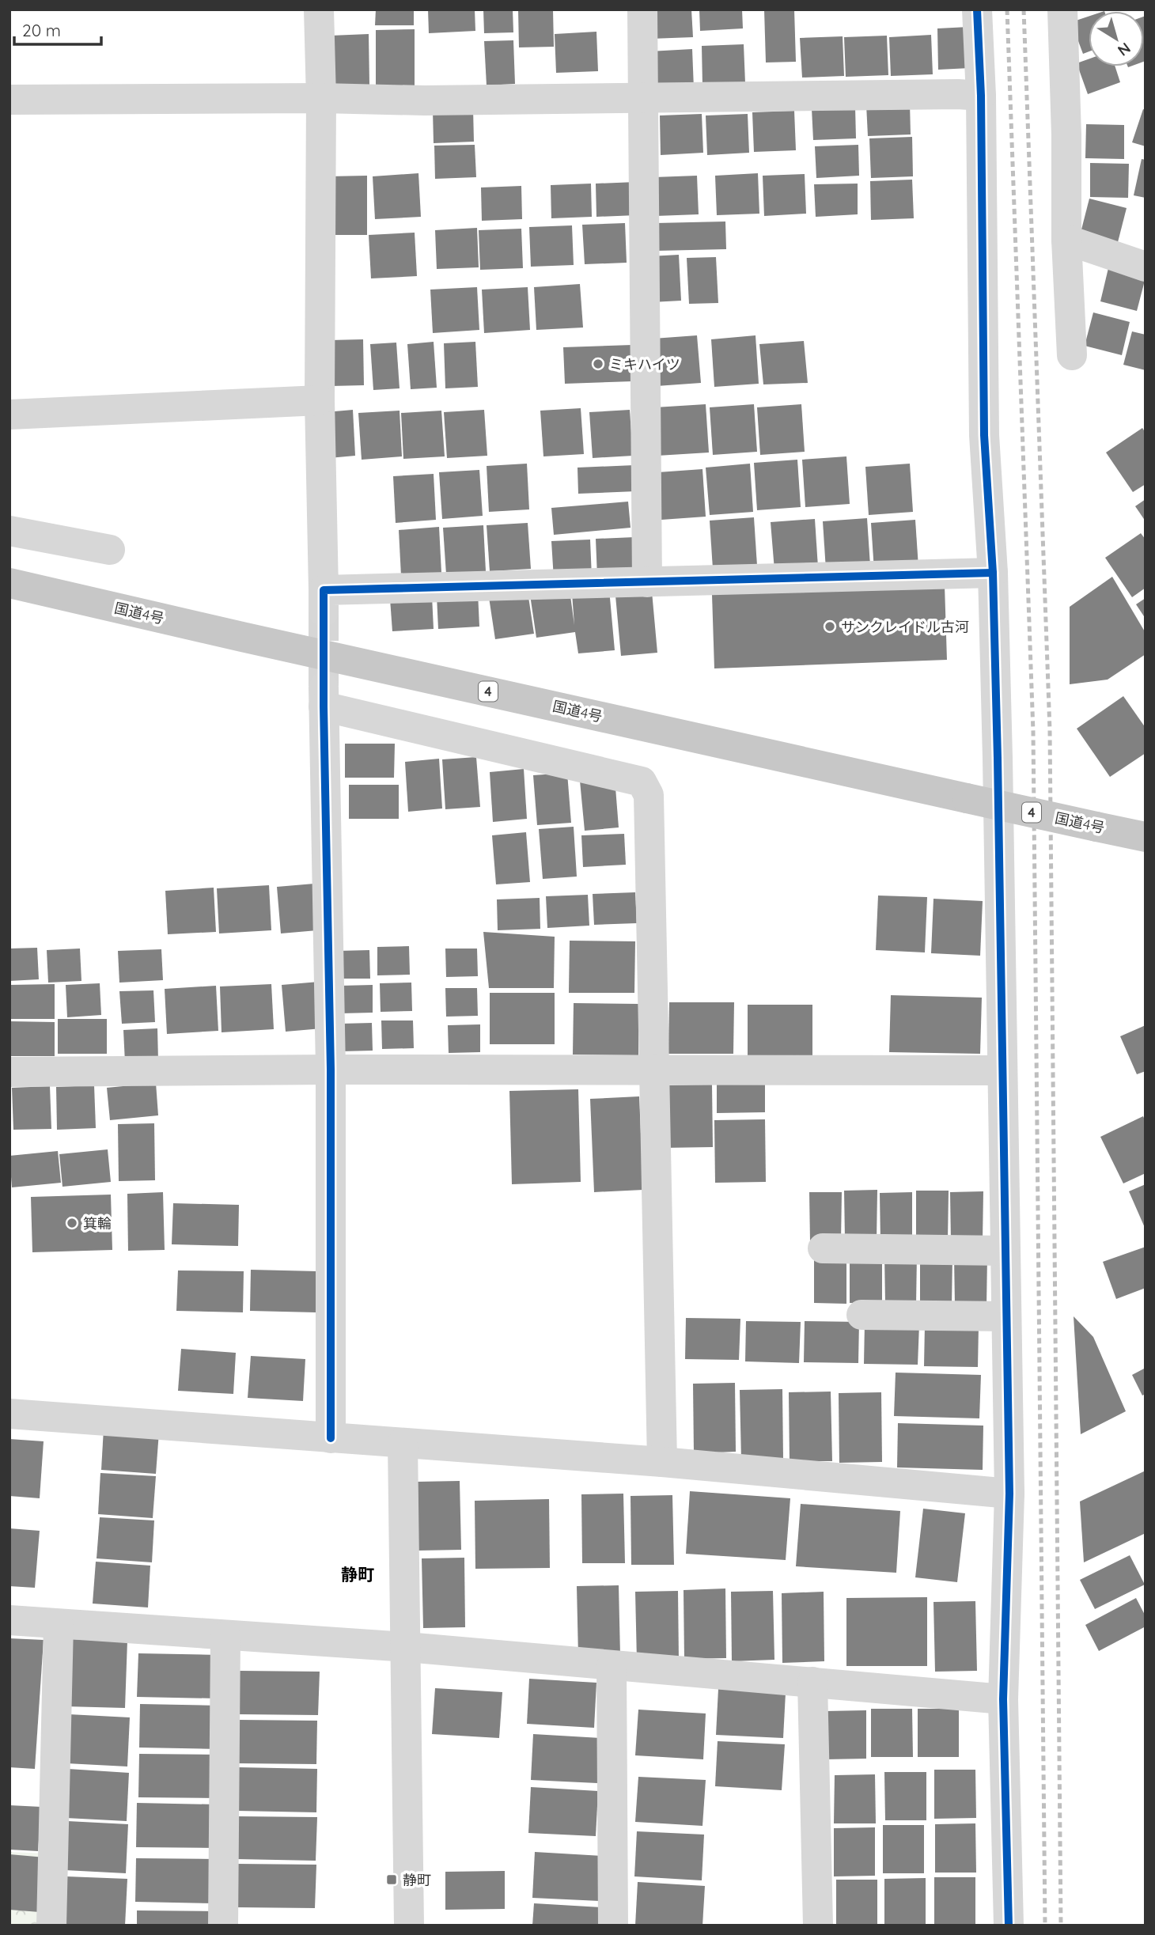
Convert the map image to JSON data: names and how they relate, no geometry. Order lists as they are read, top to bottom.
{
  "streets": {
    "highway": ["国道4号", "4"]
  },
  "districts": ["静町"],
  "places": {
    "other": ["ミキハイツ", "サンクレイドル古河", "箕輪"],
    "transit": ["静町"]
  },
  "scale_bar": "20 m",
  "north": "bottom right"
}
